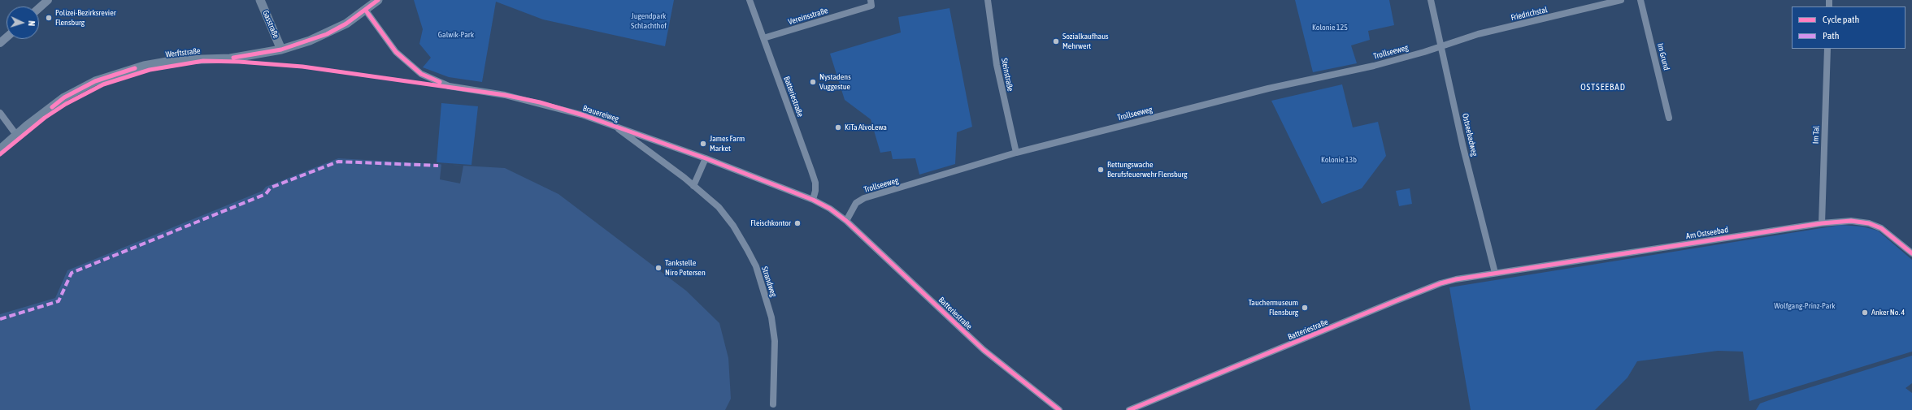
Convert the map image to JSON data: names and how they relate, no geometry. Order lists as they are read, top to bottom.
{
  "streets": {
    "main road": ["Gasstraße", "Werftstraße"],
    "street": [
      "Friedrichstal",
      "Vereinsstraße",
      "Trollseeweg",
      "Im Grund",
      "Steinstraße",
      "Batteriestraße",
      "Brauereiweg",
      "Ostseebadweg",
      "Im Tal",
      "Am Ostseebad",
      "Strandweg"
    ]
  },
  "crossings": [
    ["Friedrichstal", "Trollseeweg"],
    ["Friedrichstal", "Ostseebadweg"],
    ["Vereinsstraße", "Batteriestraße"],
    ["Gasstraße", "Werftstraße"],
    ["Trollseeweg", "Steinstraße"],
    ["Trollseeweg", "Batteriestraße"],
    ["Trollseeweg", "Brauereiweg"],
    ["Trollseeweg", "Ostseebadweg"],
    ["Werftstraße", "Brauereiweg"],
    ["Batteriestraße", "Brauereiweg"],
    ["Batteriestraße", "Ostseebadweg"],
    ["Batteriestraße", "Am Ostseebad"],
    ["Brauereiweg", "Strandweg"],
    ["Ostseebadweg", "Am Ostseebad"],
    ["Im Tal", "Am Ostseebad"]
  ],
  "districts": ["OSTSEEBAD"],
  "parks": [
    "Jugendpark Schlachthof",
    "Kolonie 125",
    "Galwik-Park",
    "Kolonie 13b",
    "Wolfgang-Prinz-Park"
  ],
  "places": [
    "Polizei-Bezirksrevier Flensburg",
    "Sozialkaufhaus Mehrwert",
    "Nystadens Vuggestue",
    "KiTa AlvoLewa",
    "James Farm Market",
    "Rettungswache Berufsfeuerwehr Flensburg",
    "Fleischkontor",
    "Tankstelle Niro Petersen",
    "Tauchermuseum Flensburg",
    "Anker No. 4"
  ],
  "legend": ["Cycle path", "Path"],
  "north": "right"
}
